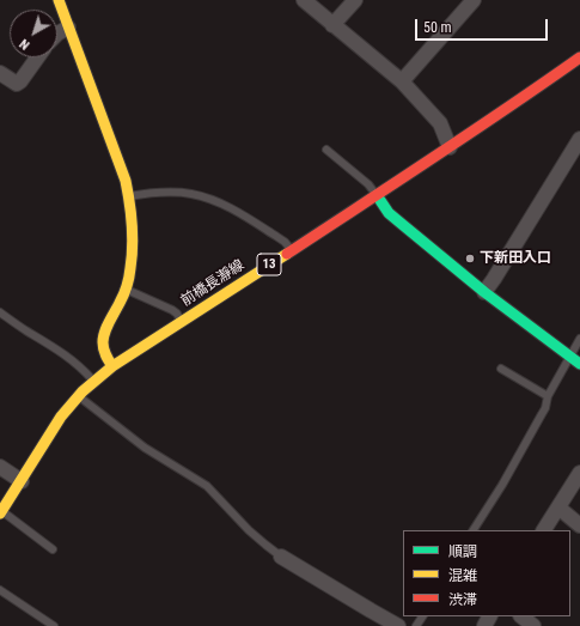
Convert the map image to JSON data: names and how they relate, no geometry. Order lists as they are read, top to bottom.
{
  "streets": {
    "main road": ["13", "前橋長瀞線"]
  },
  "places": ["下新田入口"],
  "legend": ["順調", "混雑", "渋滞"],
  "scale_bar": "50 m",
  "north": "bottom left"
}
